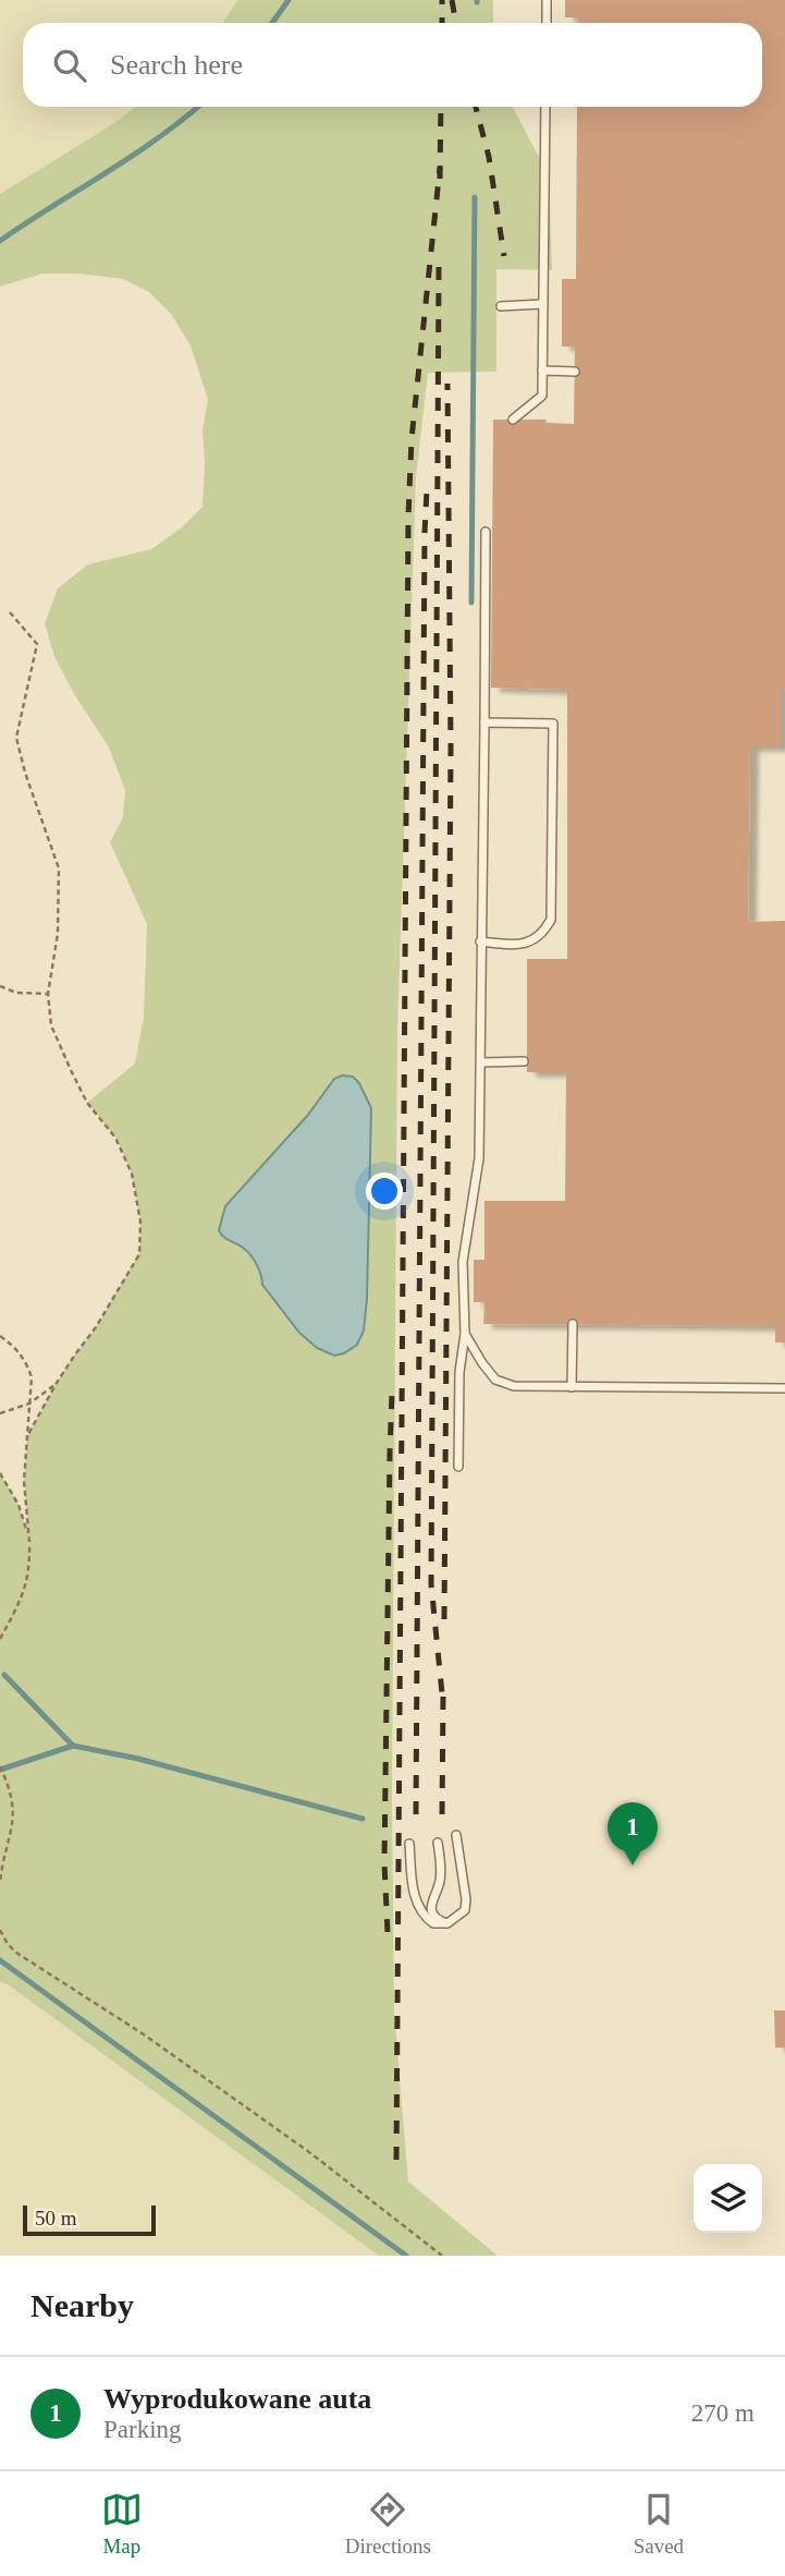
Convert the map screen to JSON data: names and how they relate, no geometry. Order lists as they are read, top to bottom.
{
  "scale_bar": "50 m",
  "page": {
    "search": "Search here",
    "pins": "1",
    "scale": "50 m",
    "heading": "Nearby",
    "list": [
      {
        "mark": "1",
        "name": "Wyprodukowane auta",
        "note": "Parking",
        "value": "270 m"
      }
    ],
    "nav": ["Map", "Directions", "Saved"]
  }
}
